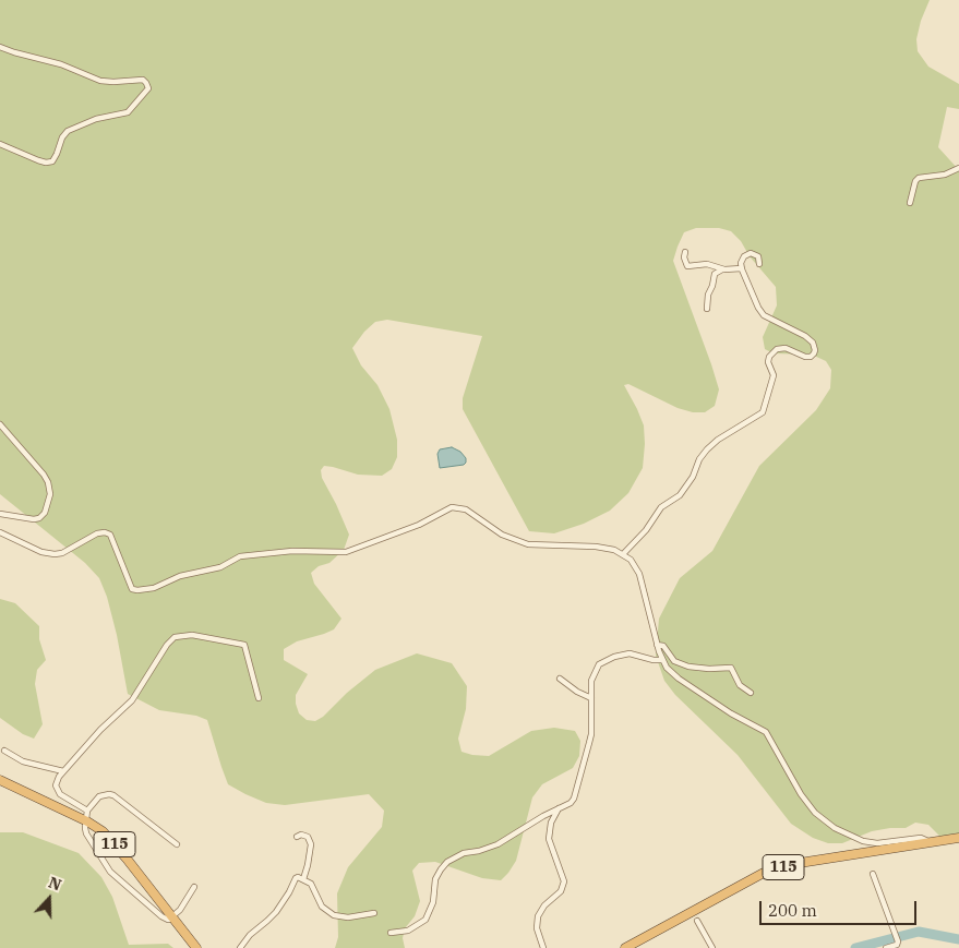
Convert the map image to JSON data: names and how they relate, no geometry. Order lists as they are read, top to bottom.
{
  "streets": {
    "highway": ["115"]
  },
  "scale_bar": "200 m",
  "north": "top"
}
